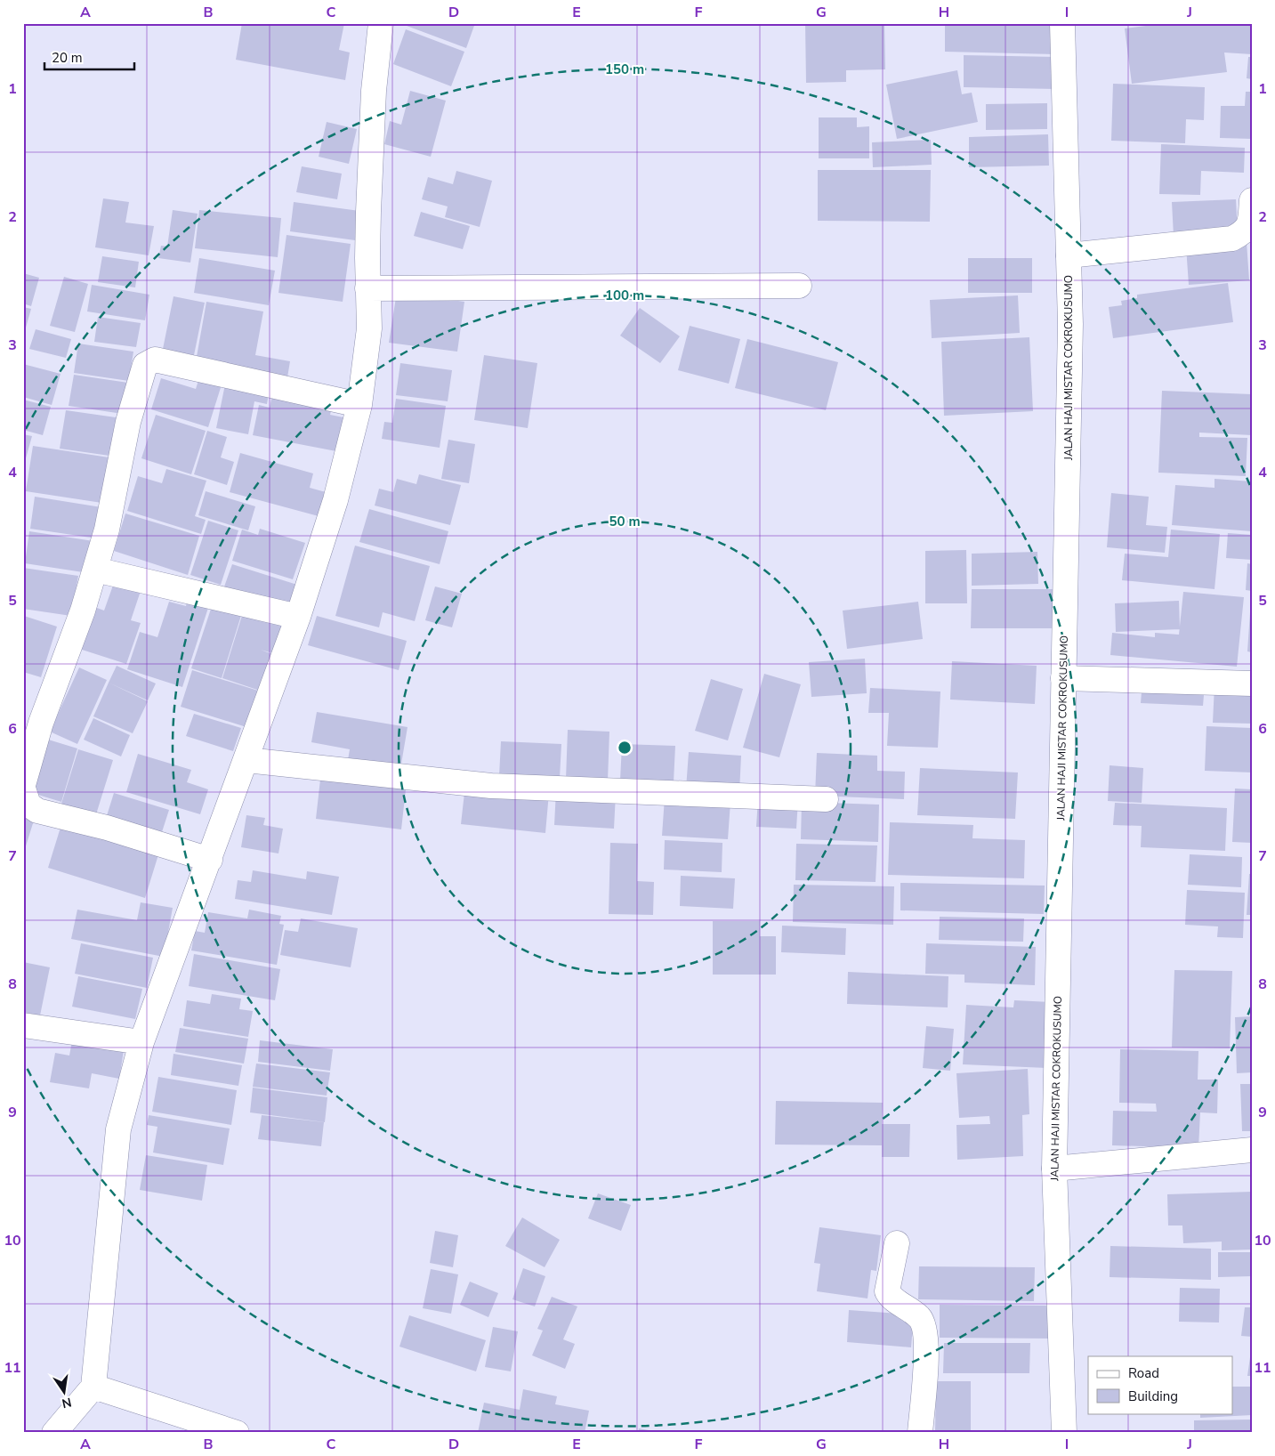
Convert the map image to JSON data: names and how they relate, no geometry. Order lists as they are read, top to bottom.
{
  "streets": {
    "street": ["JALAN HAJI MISTAR COKROKUSUMO"]
  },
  "legend": ["Road", "Building"],
  "scale_bar": "20 m",
  "north": "bottom",
  "grid": {
    "columns": [
      "A",
      "B",
      "C",
      "D",
      "E",
      "F",
      "G",
      "H",
      "I",
      "J"
    ],
    "rows": [
      "1",
      "2",
      "3",
      "4",
      "5",
      "6",
      "7",
      "8",
      "9",
      "10",
      "11"
    ]
  },
  "rings": ["150 m", "100 m", "50 m"]
}
